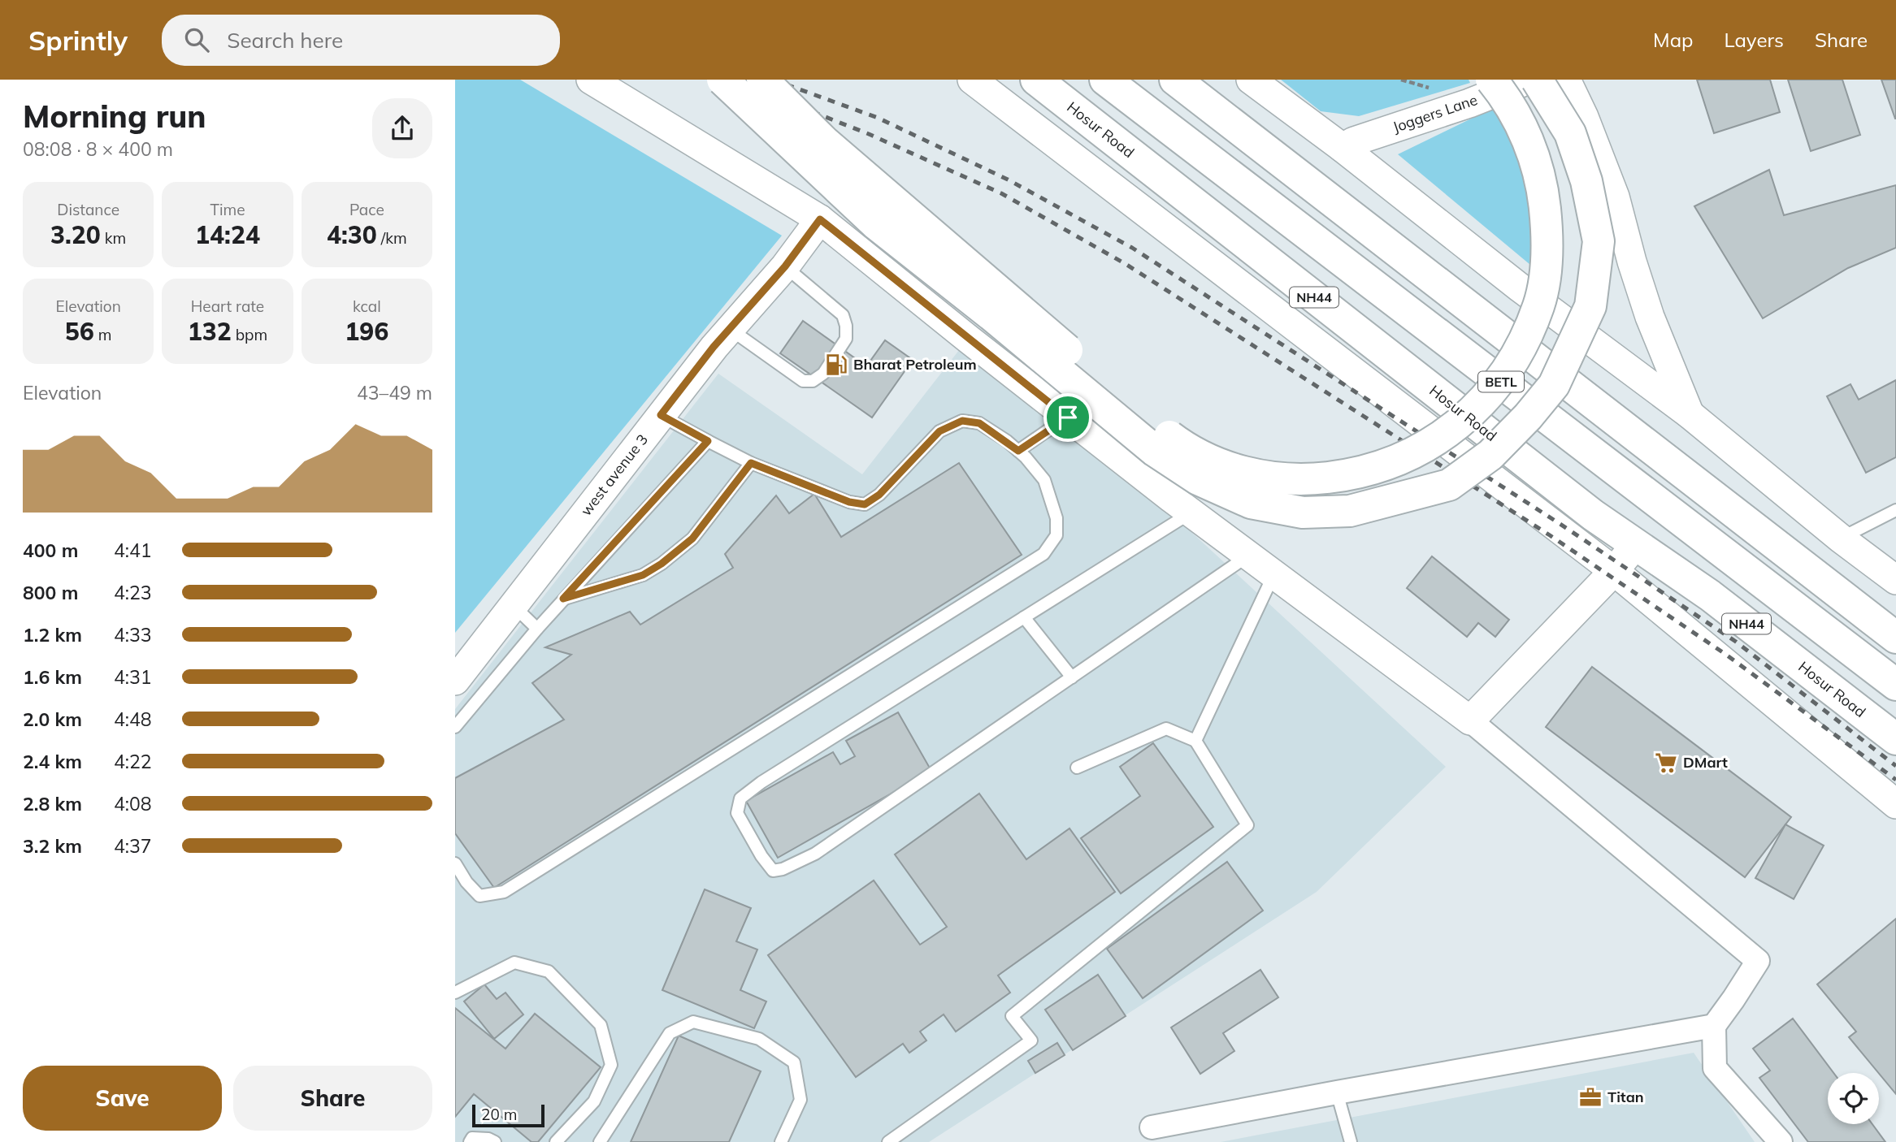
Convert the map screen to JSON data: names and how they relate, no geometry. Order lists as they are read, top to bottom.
{
  "streets": {
    "highway": ["Hosur Road", "NH44", "BETL"],
    "street": ["Joggers Lane", "west avenue 3"]
  },
  "places": {
    "fuel station": ["Bharat Petroleum"],
    "supermarket": ["DMart"],
    "office": ["Titan"]
  },
  "scale_bar": "20 m",
  "page": {
    "header": "Sprintly",
    "search": "Search here",
    "nav": ["Map", "Layers", "Share"],
    "heading": ["Morning run", "08:08 · 8 × 400 m"],
    "stats": [
      ["Distance", "3.20 km"],
      ["Time", "14:24"],
      ["Pace", "4:30 /km"],
      ["Elevation", "56 m"],
      ["Heart rate", "132 bpm"],
      ["kcal", "196"]
    ],
    "chart": ["Elevation", "43–49 m"],
    "list": [
      {
        "name": "400 m",
        "note": "4:41"
      },
      {
        "name": "800 m",
        "note": "4:23"
      },
      {
        "name": "1.2 km",
        "note": "4:33"
      },
      {
        "name": "1.6 km",
        "note": "4:31"
      },
      {
        "name": "2.0 km",
        "note": "4:48"
      },
      {
        "name": "2.4 km",
        "note": "4:22"
      },
      {
        "name": "2.8 km",
        "note": "4:08"
      },
      {
        "name": "3.2 km",
        "note": "4:37"
      }
    ],
    "buttons": ["Save", "Share"],
    "scale": "20 m"
  }
}
